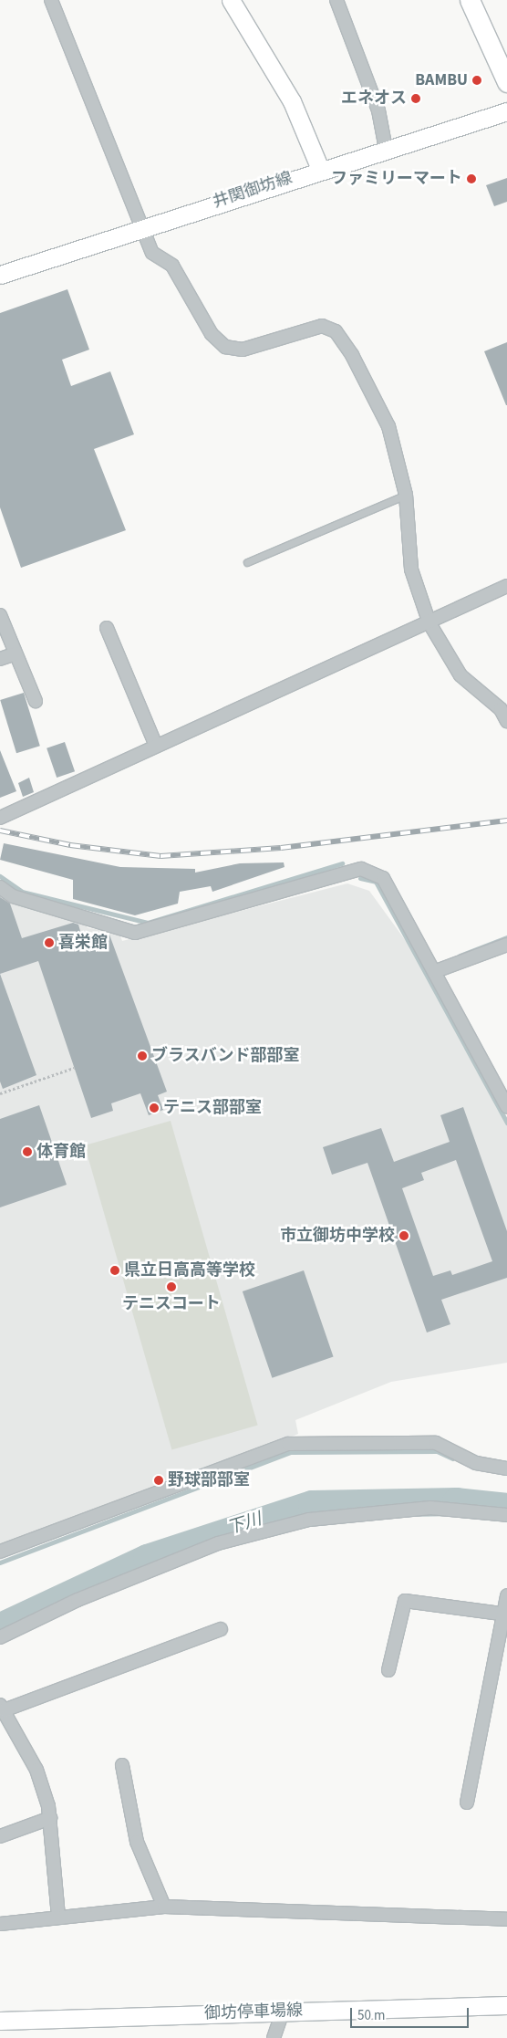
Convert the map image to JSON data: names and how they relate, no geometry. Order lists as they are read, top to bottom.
{
  "streets": {
    "main road": ["井関御坊線", "御坊停車場線"]
  },
  "water": ["下川"],
  "places": [
    "BAMBU",
    "エネオス",
    "ファミリーマート",
    "喜栄館",
    "ブラスバンド部部室",
    "テニス部部室",
    "体育館",
    "市立御坊中学校",
    "県立日高高等学校",
    "テニスコート",
    "野球部部室"
  ],
  "scale_bar": "50 m"
}
